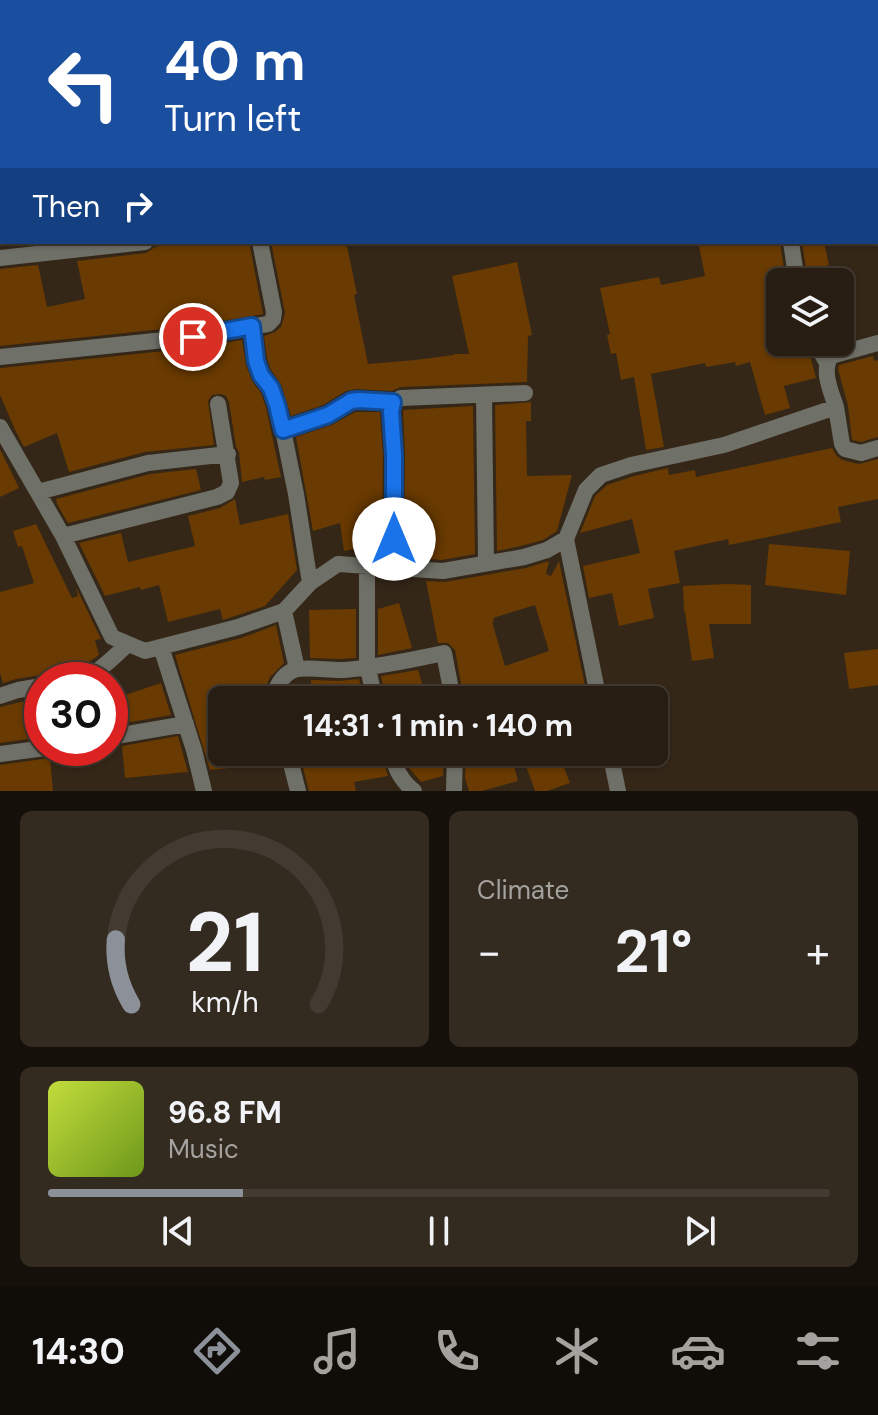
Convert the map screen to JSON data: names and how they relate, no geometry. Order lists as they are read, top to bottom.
{
  "page": {
    "turn": ["40 m", "Turn left"],
    "then": "Then",
    "limit": "30",
    "trip": "14:31 · 1 min · 140 m",
    "tile": "Climate",
    "heat": ["−", "21°", "+"],
    "song": ["96.8 FM", "Music"],
    "tabs": "14:30",
    "gauge": ["21", "km/h"]
  }
}
